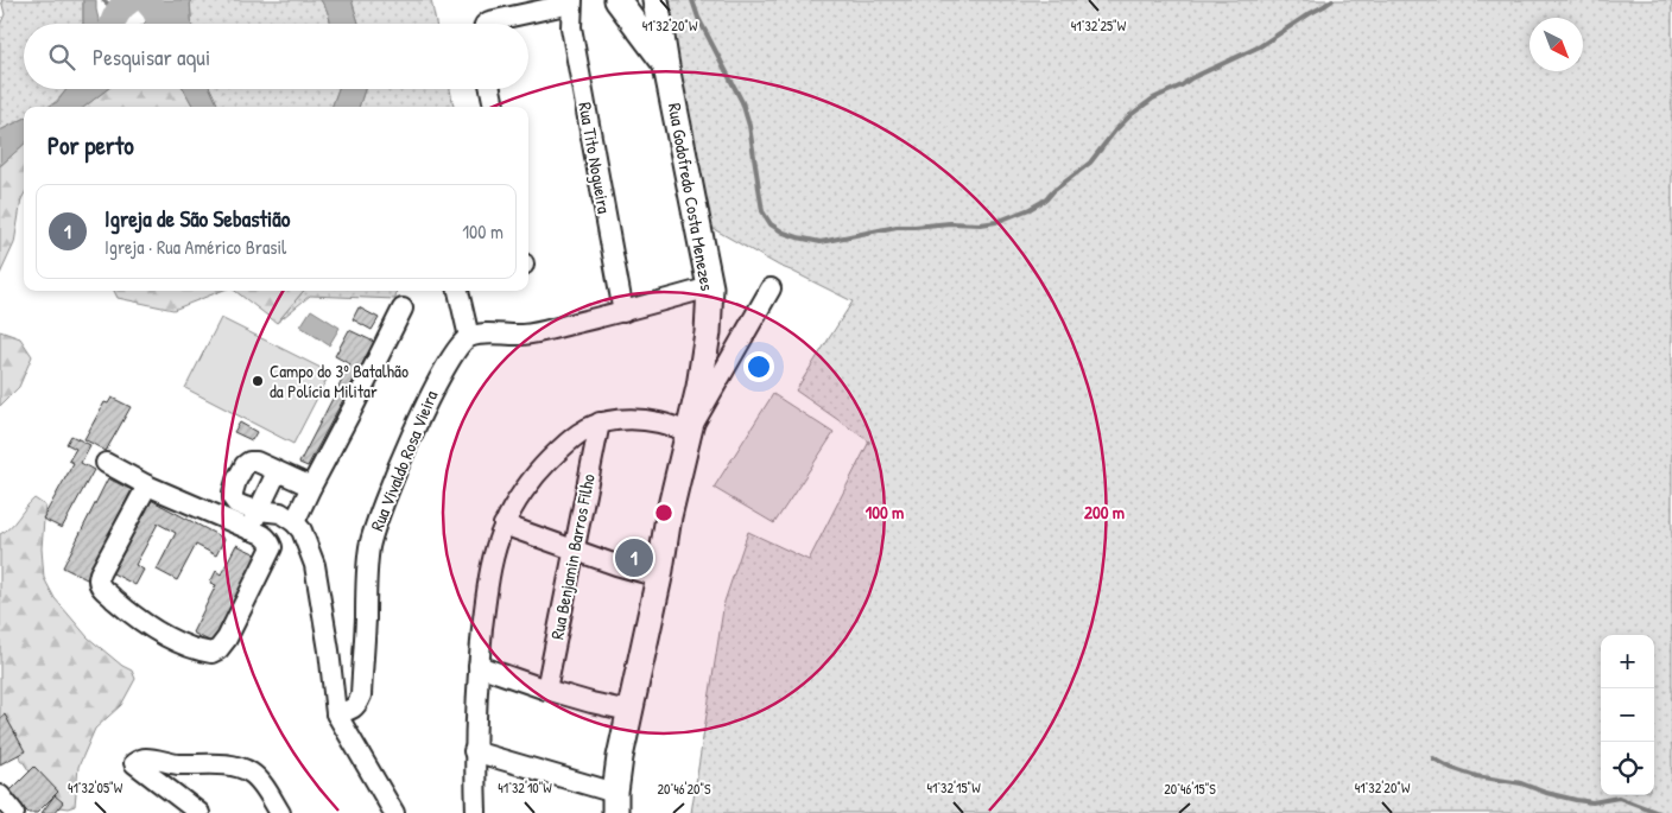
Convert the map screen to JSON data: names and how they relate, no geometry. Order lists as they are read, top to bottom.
{
  "streets": {
    "main road": ["Rua Godofredo Costa Menezes"],
    "street": ["Rua Tito Nogueira", "Rua Vivaldo Rosa Vieira", "Rua Benjamin Barros Filho"]
  },
  "places": ["Campo do 3º Batalhão da Polícia Militar"],
  "north": "bottom right",
  "page": {
    "search": "Pesquisar aqui",
    "heading": "Por perto",
    "list": [
      {
        "mark": "1",
        "name": "Igreja de São Sebastião",
        "note": "Igreja · Rua Américo Brasil",
        "value": "100 m"
      }
    ],
    "pins": "1",
    "map_buttons": ["+", "−"]
  },
  "coordinates": [
    "41°32'20\"W",
    "41°32'25\"W",
    "41°32'05\"W",
    "41°32'10\"W",
    "41°32'15\"W",
    "20°46'20\"S",
    "20°46'15\"S"
  ],
  "rings": ["100 m", "200 m"]
}
